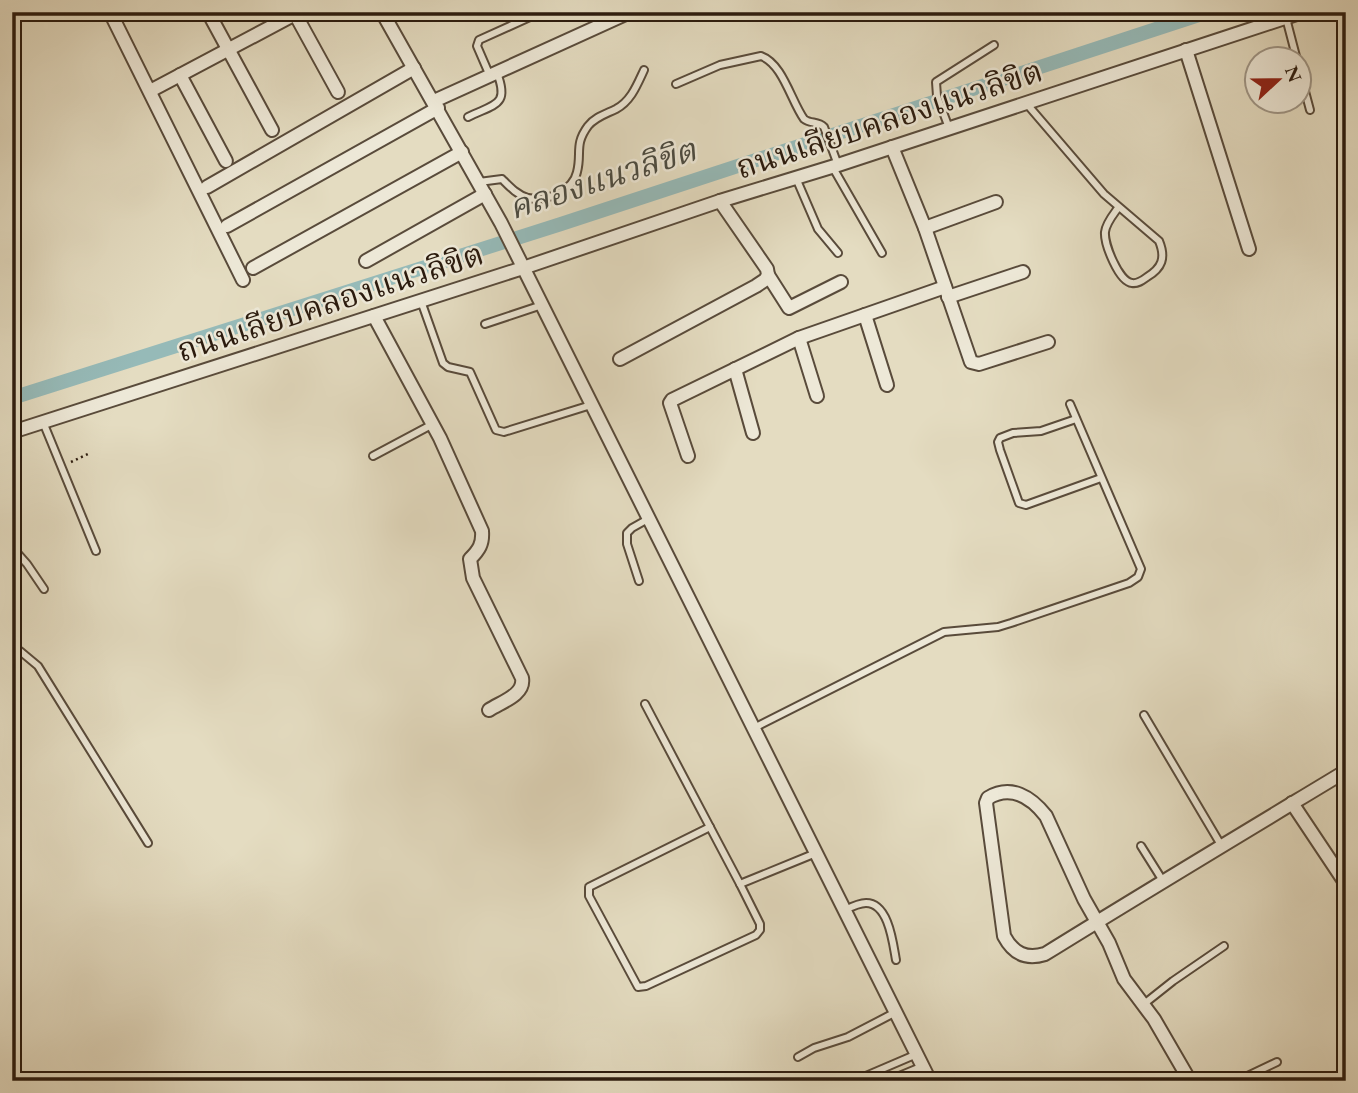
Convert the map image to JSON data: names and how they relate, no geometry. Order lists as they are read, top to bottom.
{
  "streets": {
    "street": ["ถนนเลียบคลองแนวลิขิต"]
  },
  "water": ["คลองแนวลิขิต"],
  "north": "right"
}
